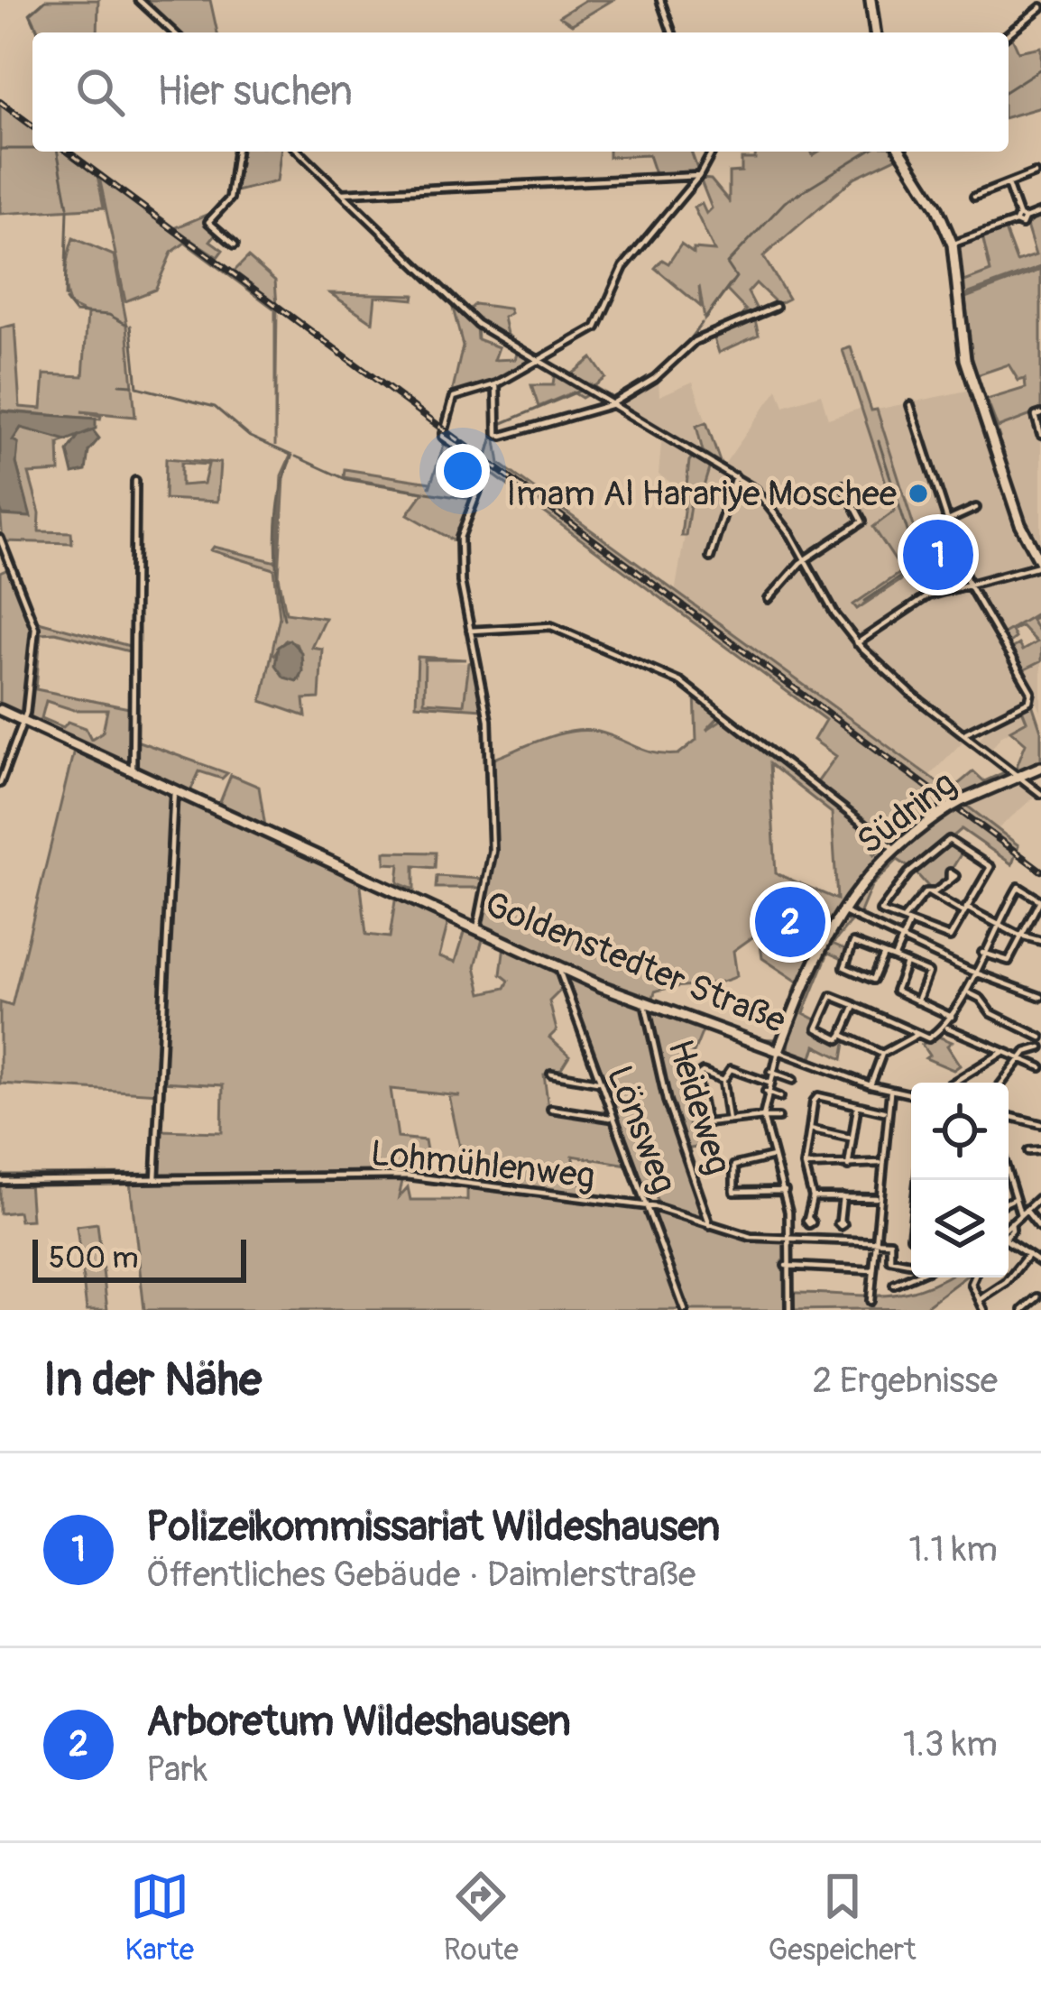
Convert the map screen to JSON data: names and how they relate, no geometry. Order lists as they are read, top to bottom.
{
  "streets": {
    "main road": ["Südring", "Goldenstedter Straße"],
    "street": ["Heideweg", "Lönsweg", "Lohmühlenweg"]
  },
  "crossings": [
    ["Südring", "Goldenstedter Straße"],
    ["Goldenstedter Straße", "Heideweg"],
    ["Goldenstedter Straße", "Lönsweg"],
    ["Heideweg", "Lohmühlenweg"],
    ["Lönsweg", "Lohmühlenweg"]
  ],
  "places": ["Imam Al Harariye Moschee"],
  "scale_bar": "500 m",
  "page": {
    "search": "Hier suchen",
    "pins": ["1", "2"],
    "scale": "500 m",
    "heading": ["In der Nähe", "2 Ergebnisse"],
    "list": [
      {
        "mark": "1",
        "name": "Polizeikommissariat Wildeshausen",
        "note": "Öffentliches Gebäude · Daimlerstraße",
        "value": "1.1 km"
      },
      {
        "mark": "2",
        "name": "Arboretum Wildeshausen",
        "note": "Park",
        "value": "1.3 km"
      }
    ],
    "nav": ["Karte", "Route", "Gespeichert"]
  }
}
